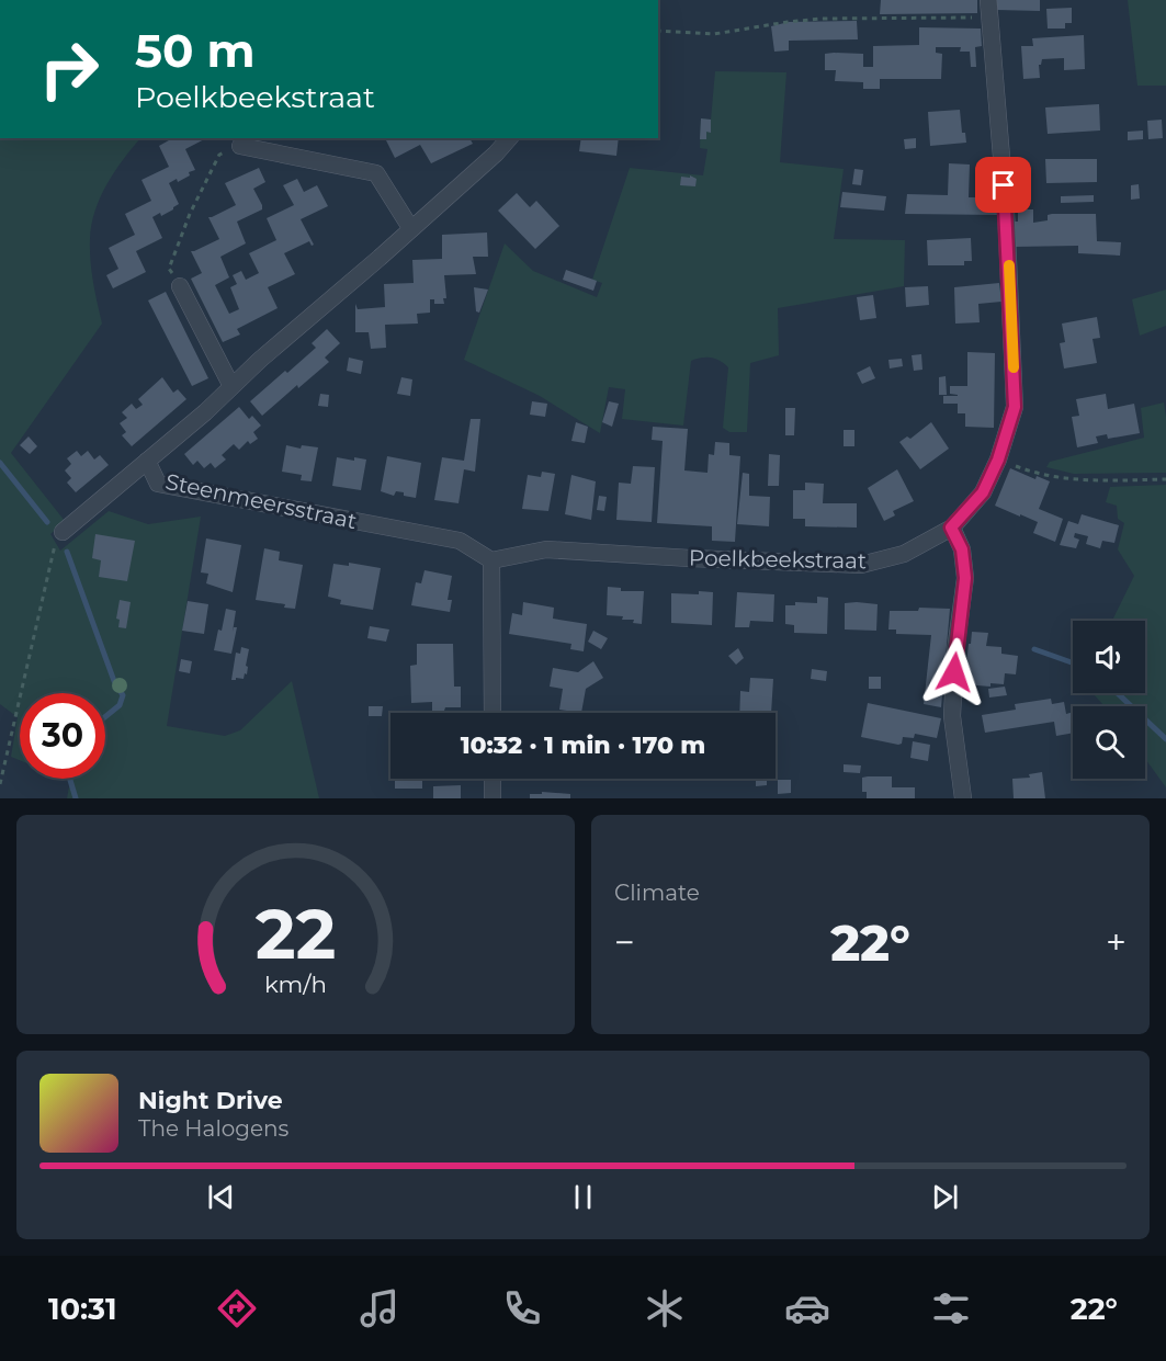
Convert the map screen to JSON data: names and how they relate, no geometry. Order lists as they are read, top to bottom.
{
  "streets": {
    "street": ["Steenmeersstraat", "Poelkbeekstraat"]
  },
  "crossings": [
    ["Steenmeersstraat", "Poelkbeekstraat"]
  ],
  "page": {
    "turn": ["50 m", "Poelkbeekstraat"],
    "limit": "30",
    "trip": "10:32 · 1 min · 170 m",
    "tile": "Climate",
    "heat": ["−", "22°", "+"],
    "song": ["Night Drive", "The Halogens"],
    "tabs": ["10:31", "22°"],
    "gauge": ["22", "km/h"]
  }
}
